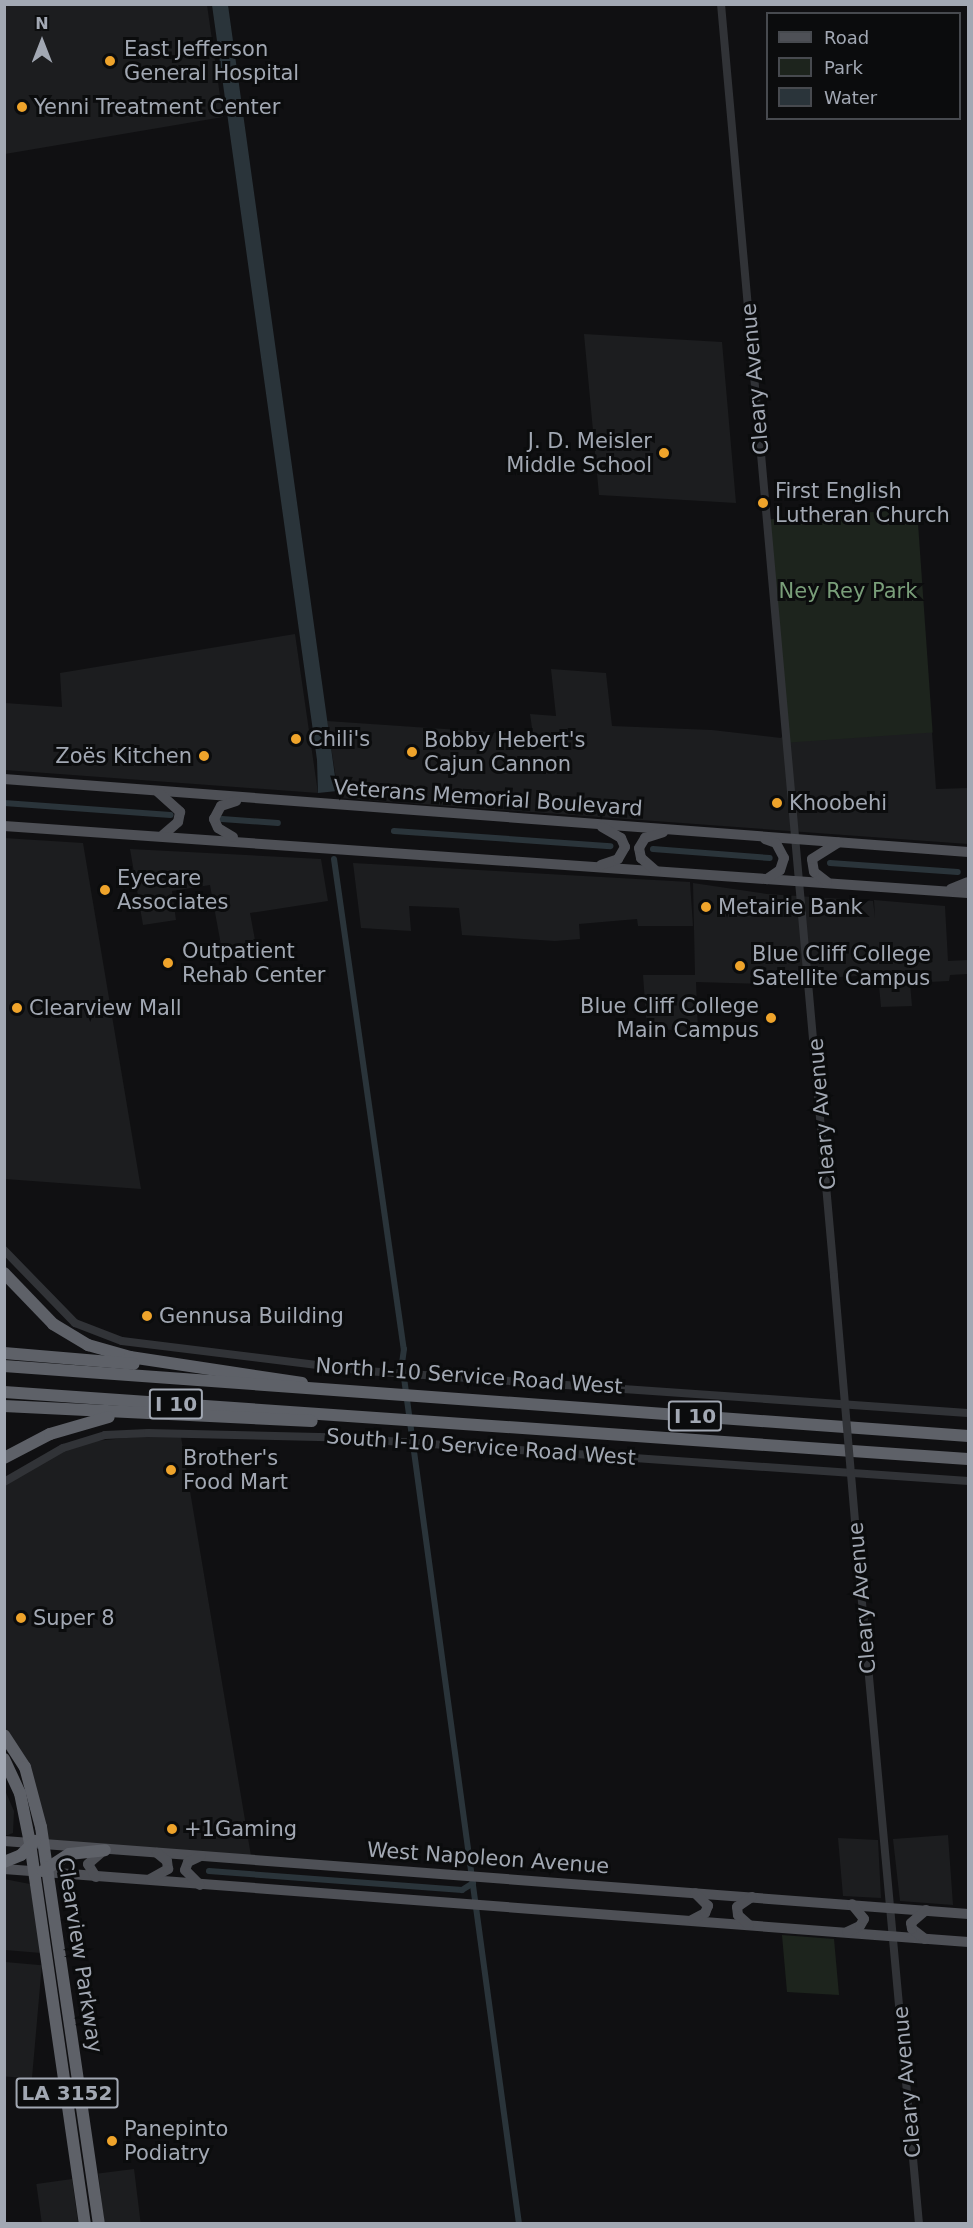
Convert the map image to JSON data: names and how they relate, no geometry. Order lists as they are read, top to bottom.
{
  "streets": {
    "highway": ["I 10", "Clearview Parkway", "LA 3152"],
    "main road": ["Veterans Memorial Boulevard", "West Napoleon Avenue"],
    "street": ["Cleary Avenue", "North I-10 Service Road West", "South I-10 Service Road West"]
  },
  "crossings": [
    ["Cleary Avenue", "Veterans Memorial Boulevard"],
    ["Cleary Avenue", "West Napoleon Avenue"],
    ["West Napoleon Avenue", "Clearview Parkway"]
  ],
  "parks": ["Ney Rey Park"],
  "places": [
    "East Jefferson General Hospital",
    "Yenni Treatment Center",
    "J. D. Meisler Middle School",
    "First English Lutheran Church",
    "Chili's",
    "Bobby Hebert's Cajun Cannon",
    "Zoës Kitchen",
    "Khoobehi",
    "Eyecare Associates",
    "Metairie Bank",
    "Outpatient Rehab Center",
    "Blue Cliff College Satellite Campus",
    "Clearview Mall",
    "Blue Cliff College Main Campus",
    "Gennusa Building",
    "Brother's Food Mart",
    "Super 8",
    "+1Gaming",
    "Panepinto Podiatry"
  ],
  "legend": ["Road", "Park", "Water"],
  "north": "top"
}
